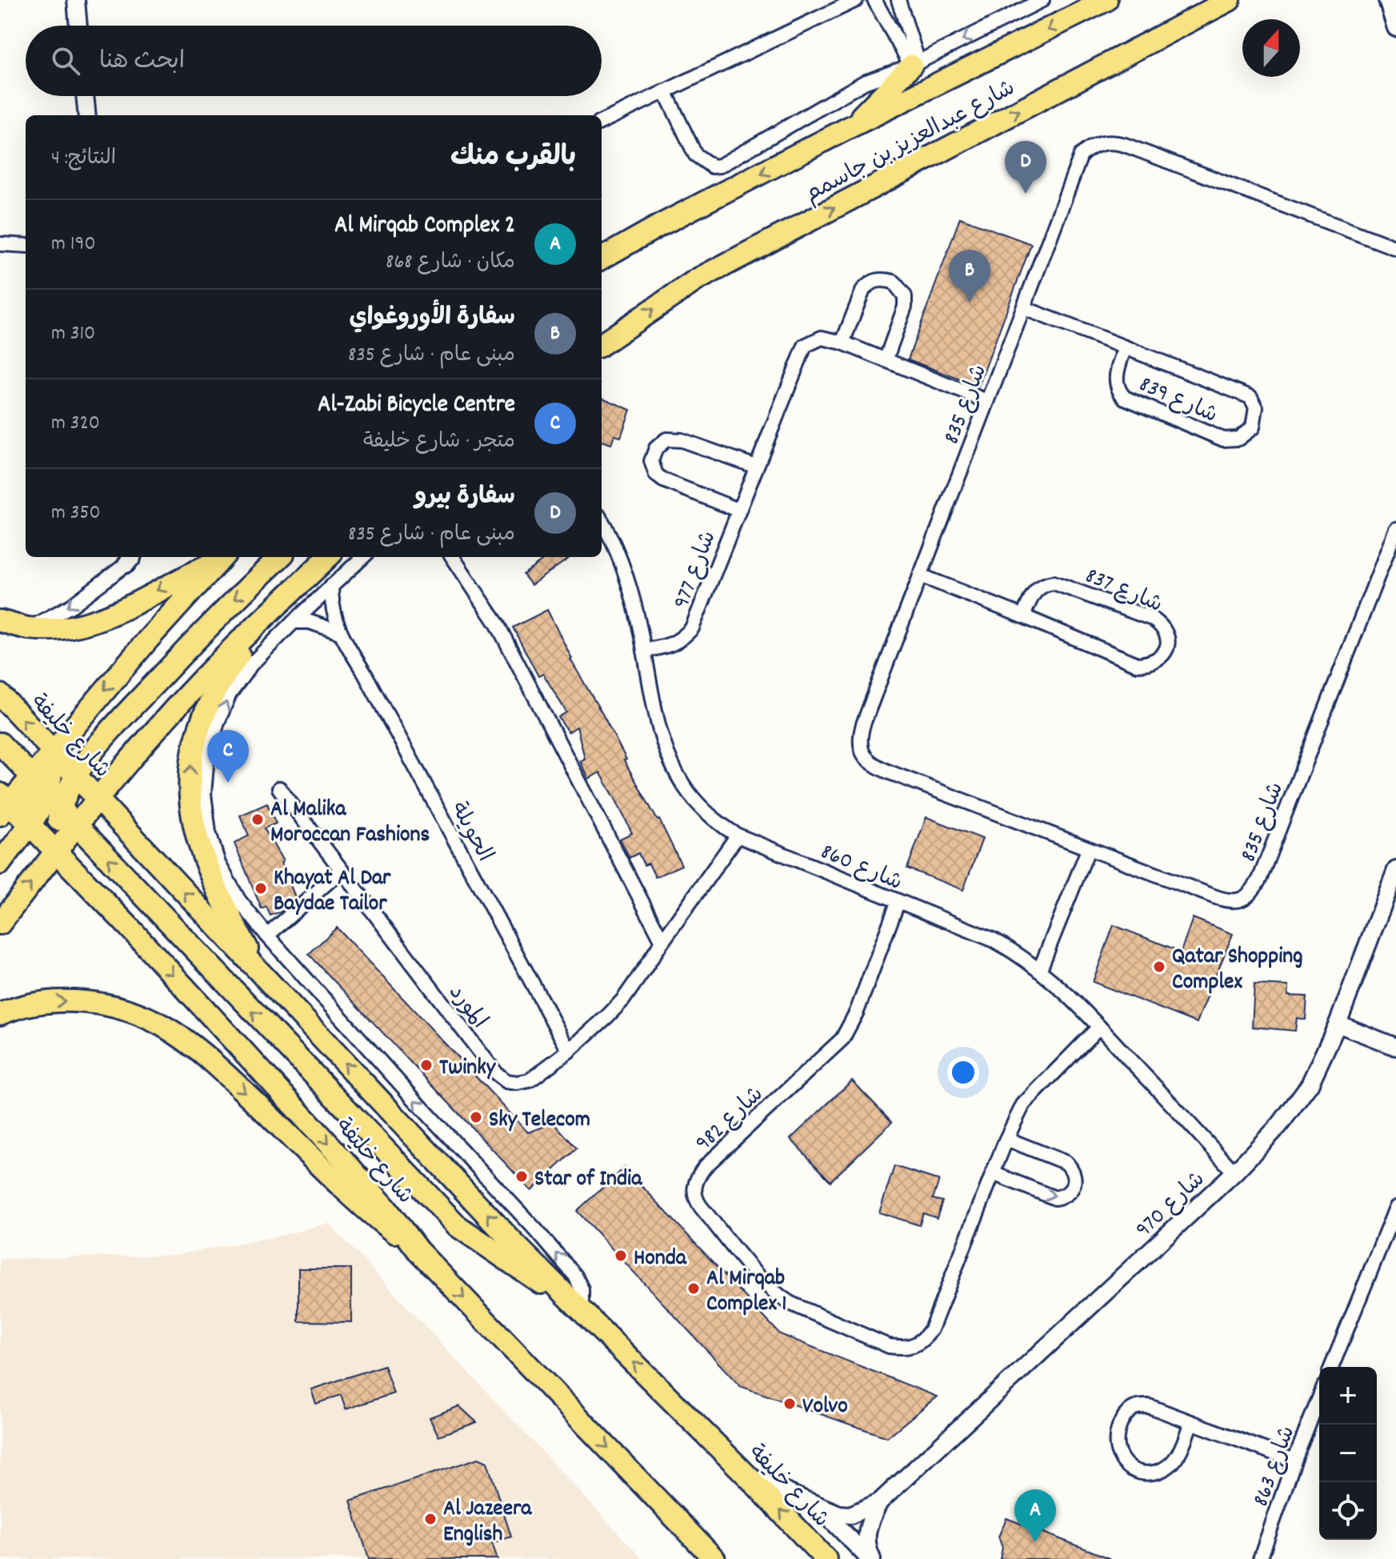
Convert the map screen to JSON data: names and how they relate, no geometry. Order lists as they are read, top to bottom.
{
  "streets": {
    "main road": ["شارع عبدالعزيز بن جاسمم", "شارع خليفة"],
    "street": [
      "شارع 839",
      "شارع 835",
      "شارع 977",
      "شارع 837",
      "الحويلة",
      "شارع 860",
      "المورد",
      "شارع 982",
      "شارع 970",
      "شارع 863"
    ]
  },
  "crossings": [
    ["شارع 839", "شارع 835"],
    ["شارع 835", "شارع 977"],
    ["شارع 835", "شارع 837"],
    ["شارع 977", "شارع 860"],
    ["شارع خليفة", "شارع 970"],
    ["الحويلة", "المورد"],
    ["شارع 860", "المورد"],
    ["شارع 860", "شارع 982"],
    ["شارع 860", "شارع 970"]
  ],
  "places": [
    "Al Malika Moroccan Fashions",
    "Khayat Al Dar Baydae Tailor",
    "Qatar Shopping Complex",
    "Twinky",
    "Sky Telecom",
    "Star of India",
    "Honda",
    "Al Mirqab Complex 1",
    "Volvo",
    "Al Jazeera English"
  ],
  "north": "top",
  "page": {
    "search": "ابحث هنا",
    "heading": ["بالقرب منك", "النتائج: 4"],
    "pins": [
      "D",
      "B",
      "C",
      "A"
    ],
    "list": [
      {
        "mark": "A",
        "name": "Al Mirqab Complex 2",
        "note": "مكان · شارع 868",
        "value": "190 m"
      },
      {
        "mark": "B",
        "name": "سفارة الأوروغواي",
        "note": "مبنى عام · شارع 835",
        "value": "310 m"
      },
      {
        "mark": "C",
        "name": "Al-Zabi Bicycle Centre",
        "note": "متجر · شارع خليفة",
        "value": "320 m"
      },
      {
        "mark": "D",
        "name": "سفارة بيرو",
        "note": "مبنى عام · شارع 835",
        "value": "350 m"
      }
    ],
    "map_buttons": ["+", "−"]
  }
}
